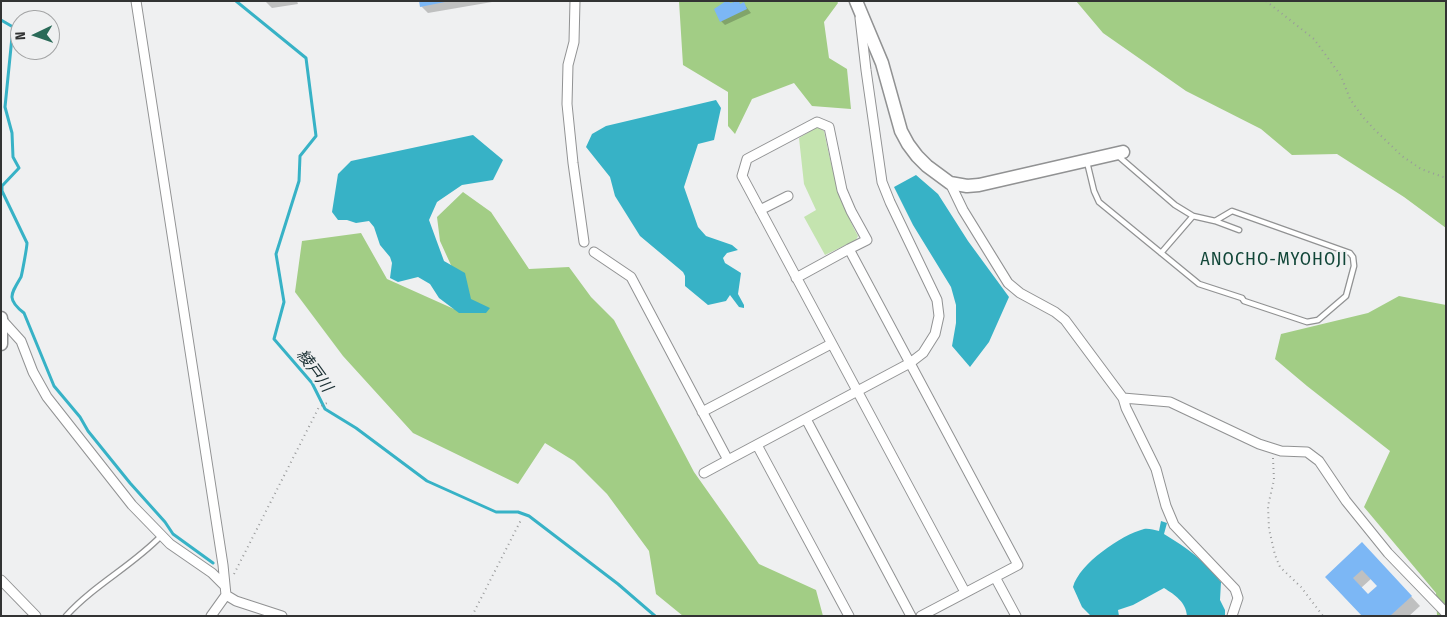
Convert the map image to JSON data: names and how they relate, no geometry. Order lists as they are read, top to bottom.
{
  "districts": ["ANOCHO-MYOHOJI"],
  "water": ["綾戸川"],
  "north": "left"
}
